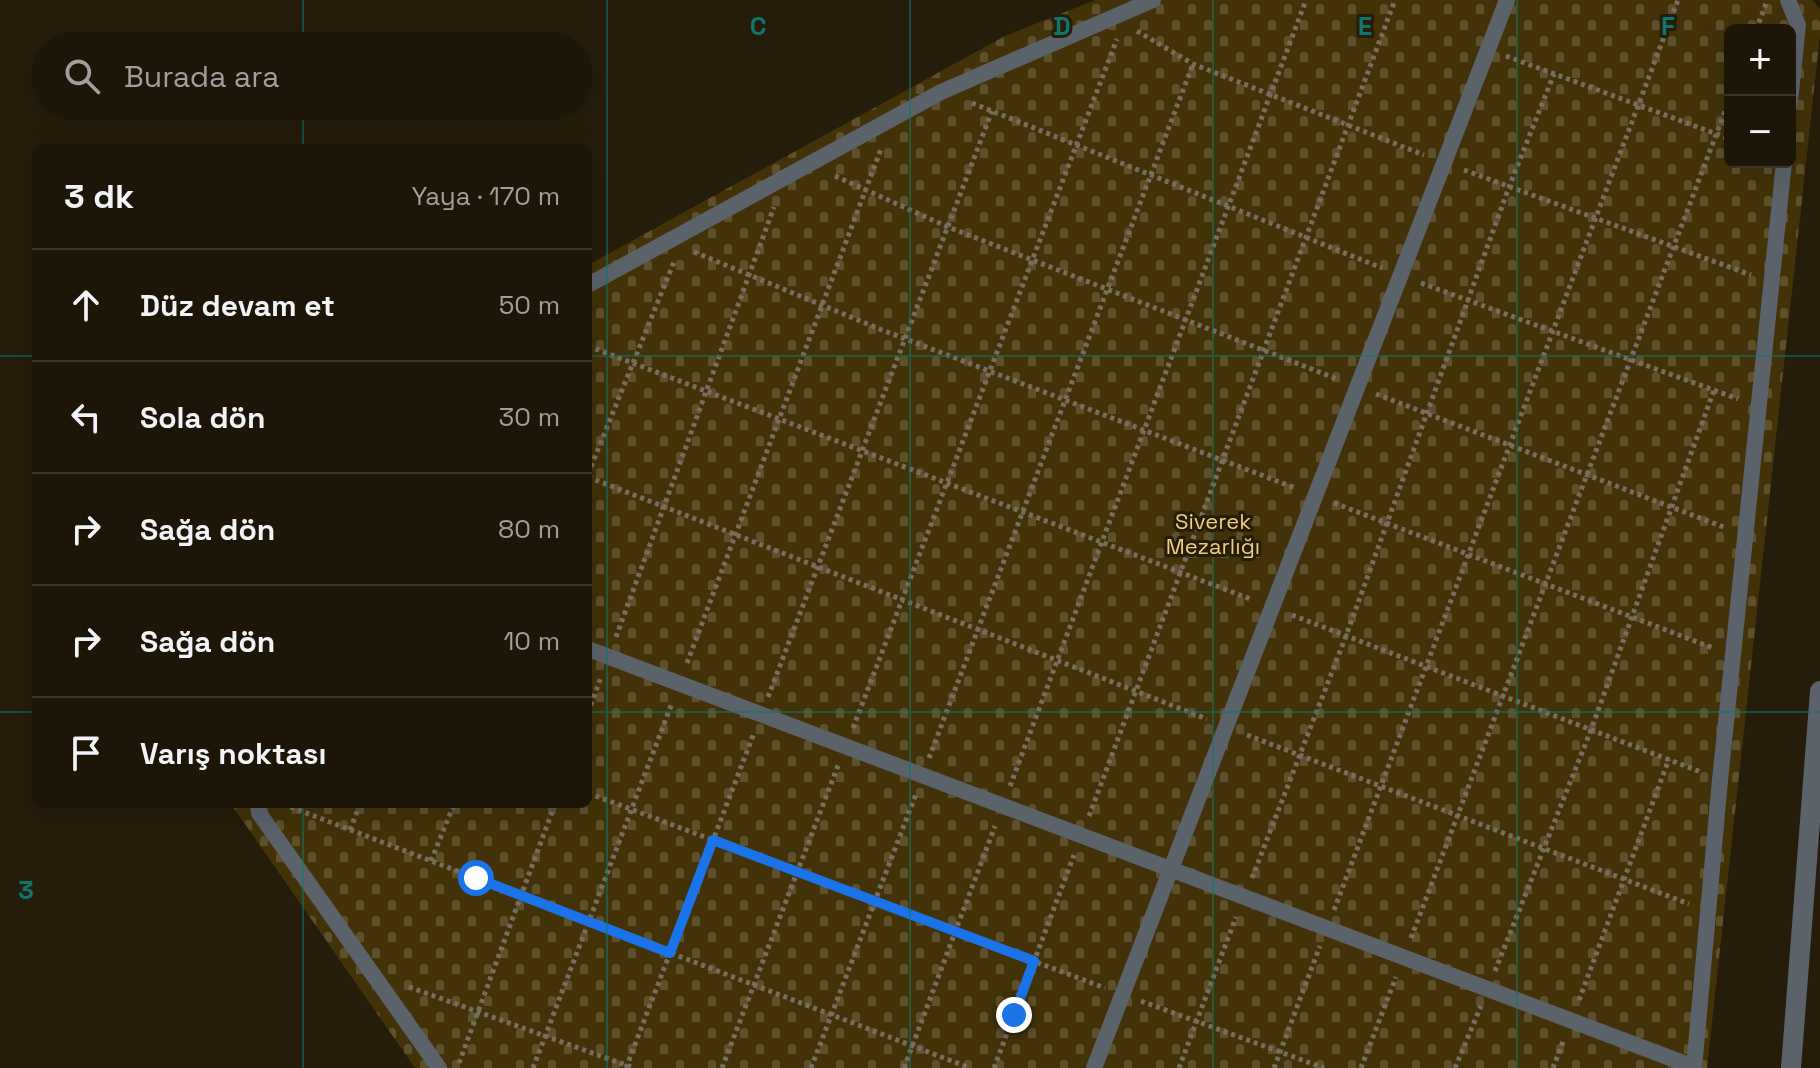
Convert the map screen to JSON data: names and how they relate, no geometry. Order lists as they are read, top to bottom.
{
  "parks": ["Siverek Mezarlığı"],
  "page": {
    "map_buttons": ["+", "−"],
    "search": "Burada ara",
    "heading": ["3 dk", "Yaya · 170 m"],
    "list": [
      ["Düz devam et", "50 m"],
      ["Sola dön", "30 m"],
      ["Sağa dön", "80 m"],
      ["Sağa dön", "10 m"],
      "Varış noktası"
    ]
  },
  "grid": {
    "columns": [
      "C",
      "D",
      "E",
      "F"
    ],
    "rows": ["3"]
  }
}
